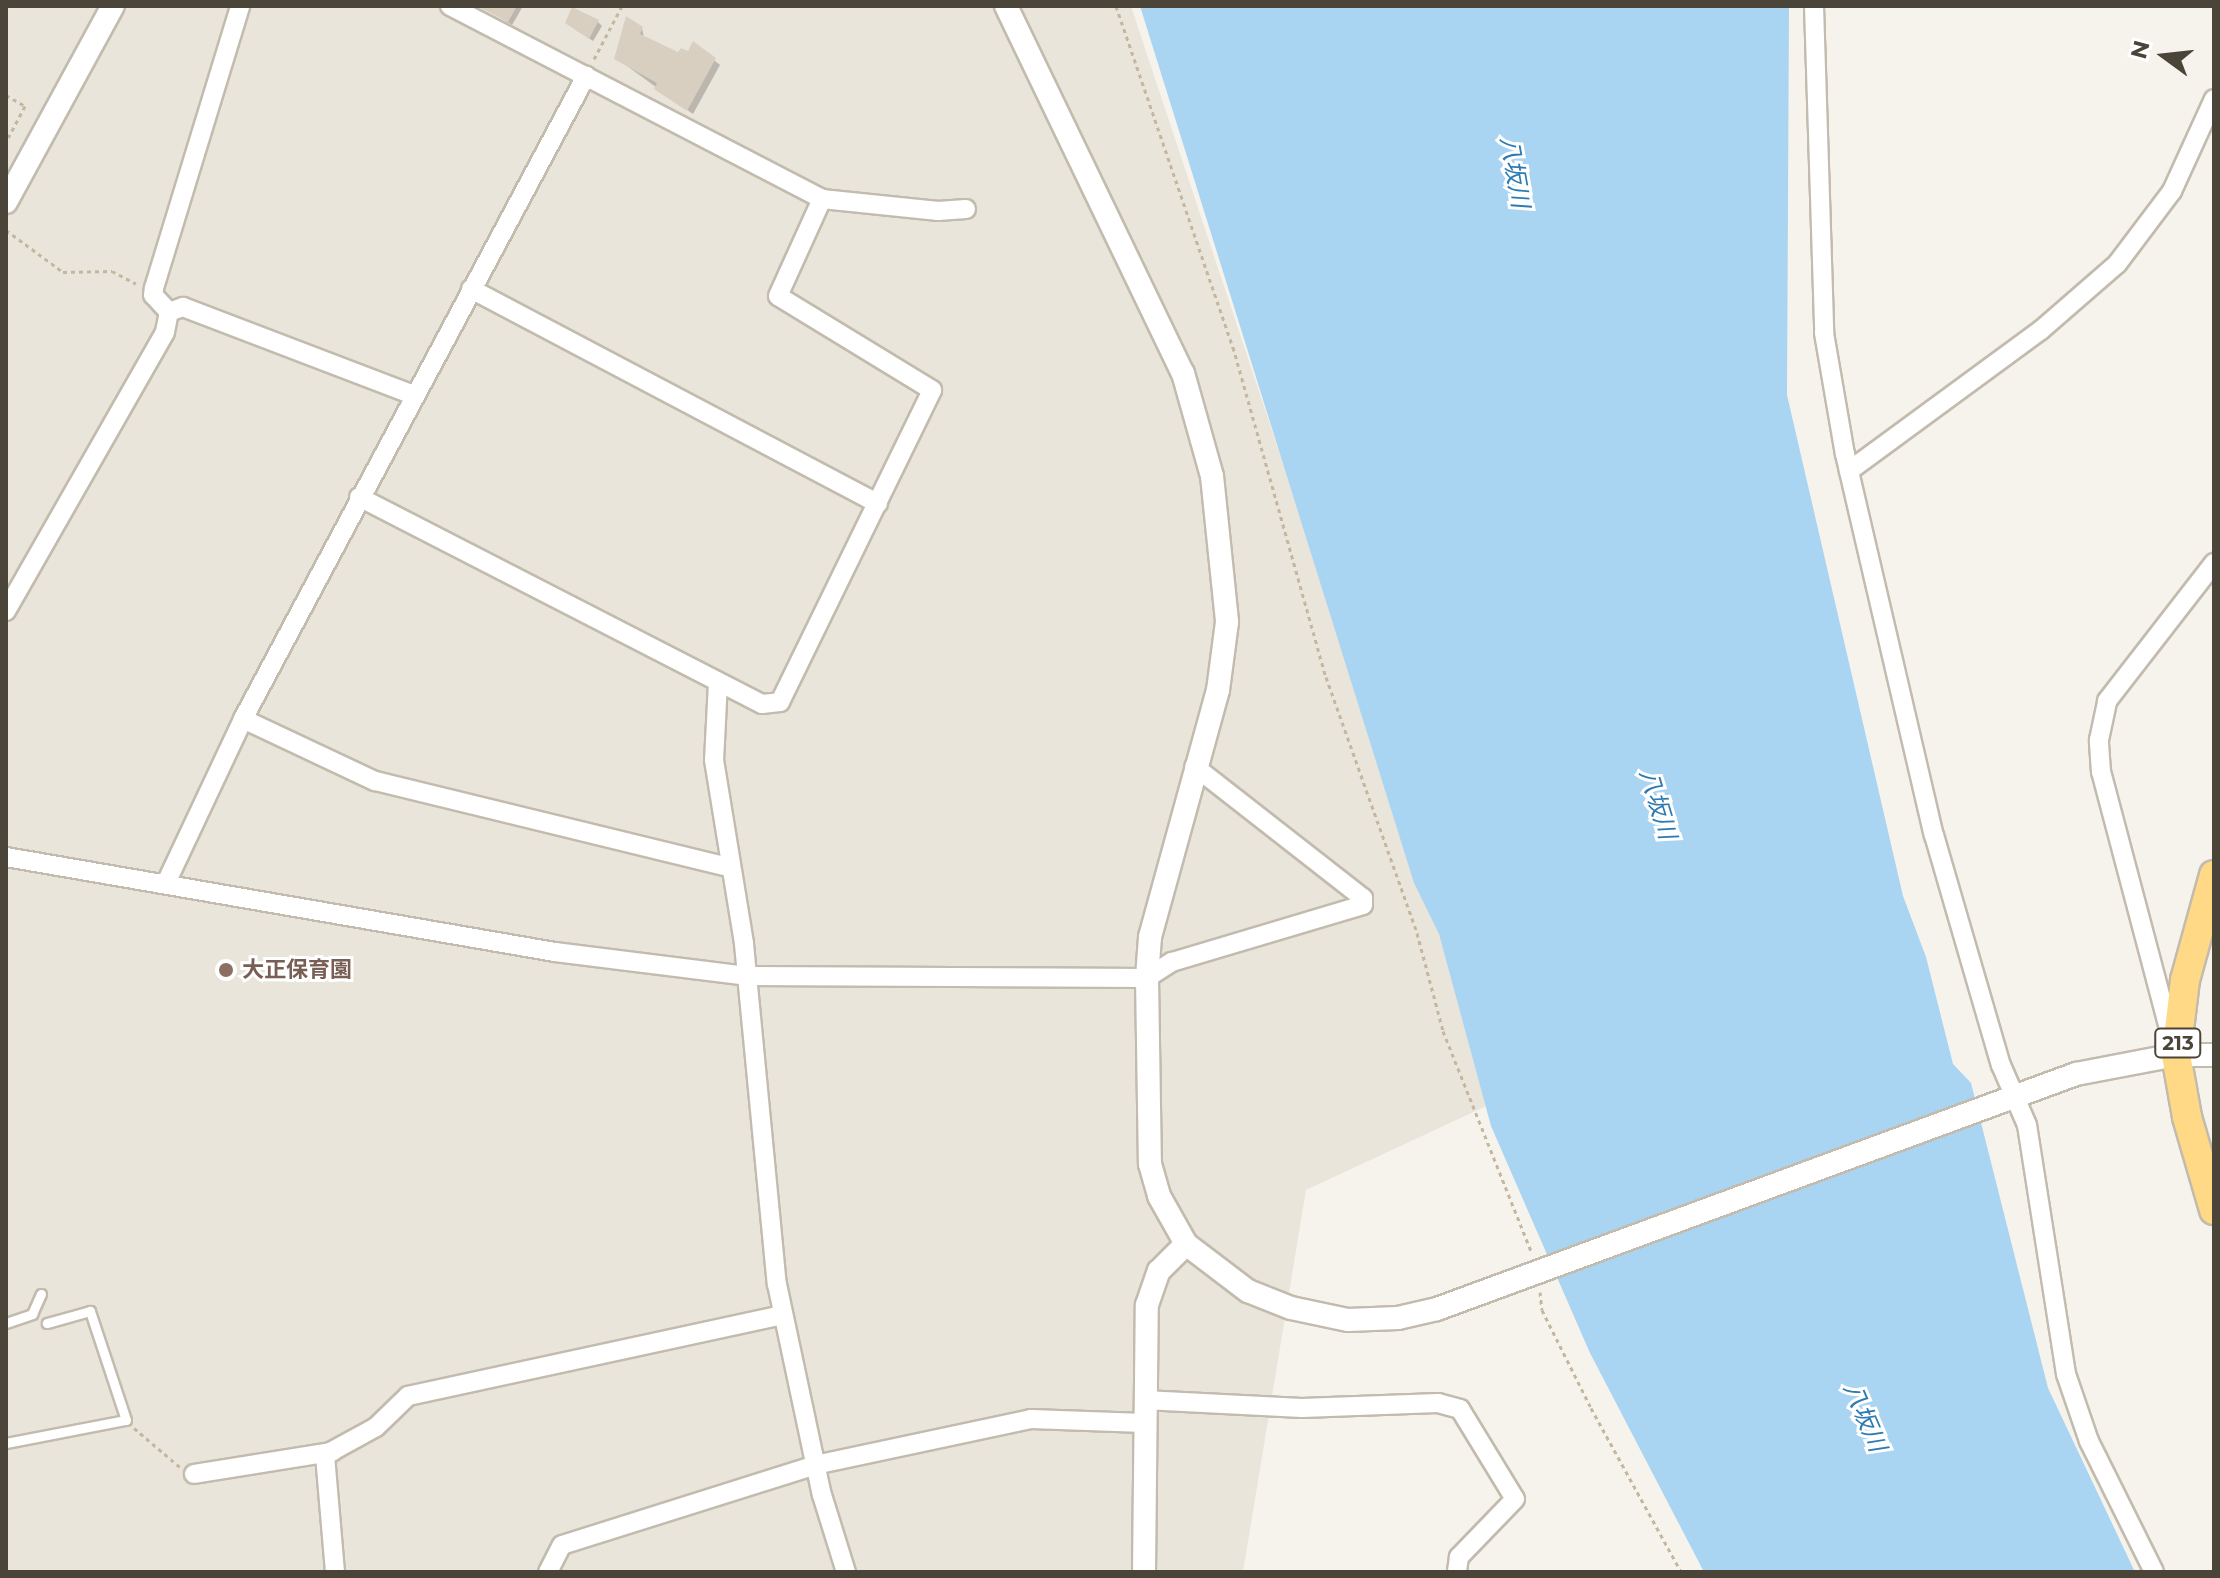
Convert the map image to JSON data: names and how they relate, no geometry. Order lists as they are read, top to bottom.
{
  "streets": {
    "highway": ["213"]
  },
  "water": ["八坂川"],
  "places": ["大正保育園"],
  "north": "left"
}
